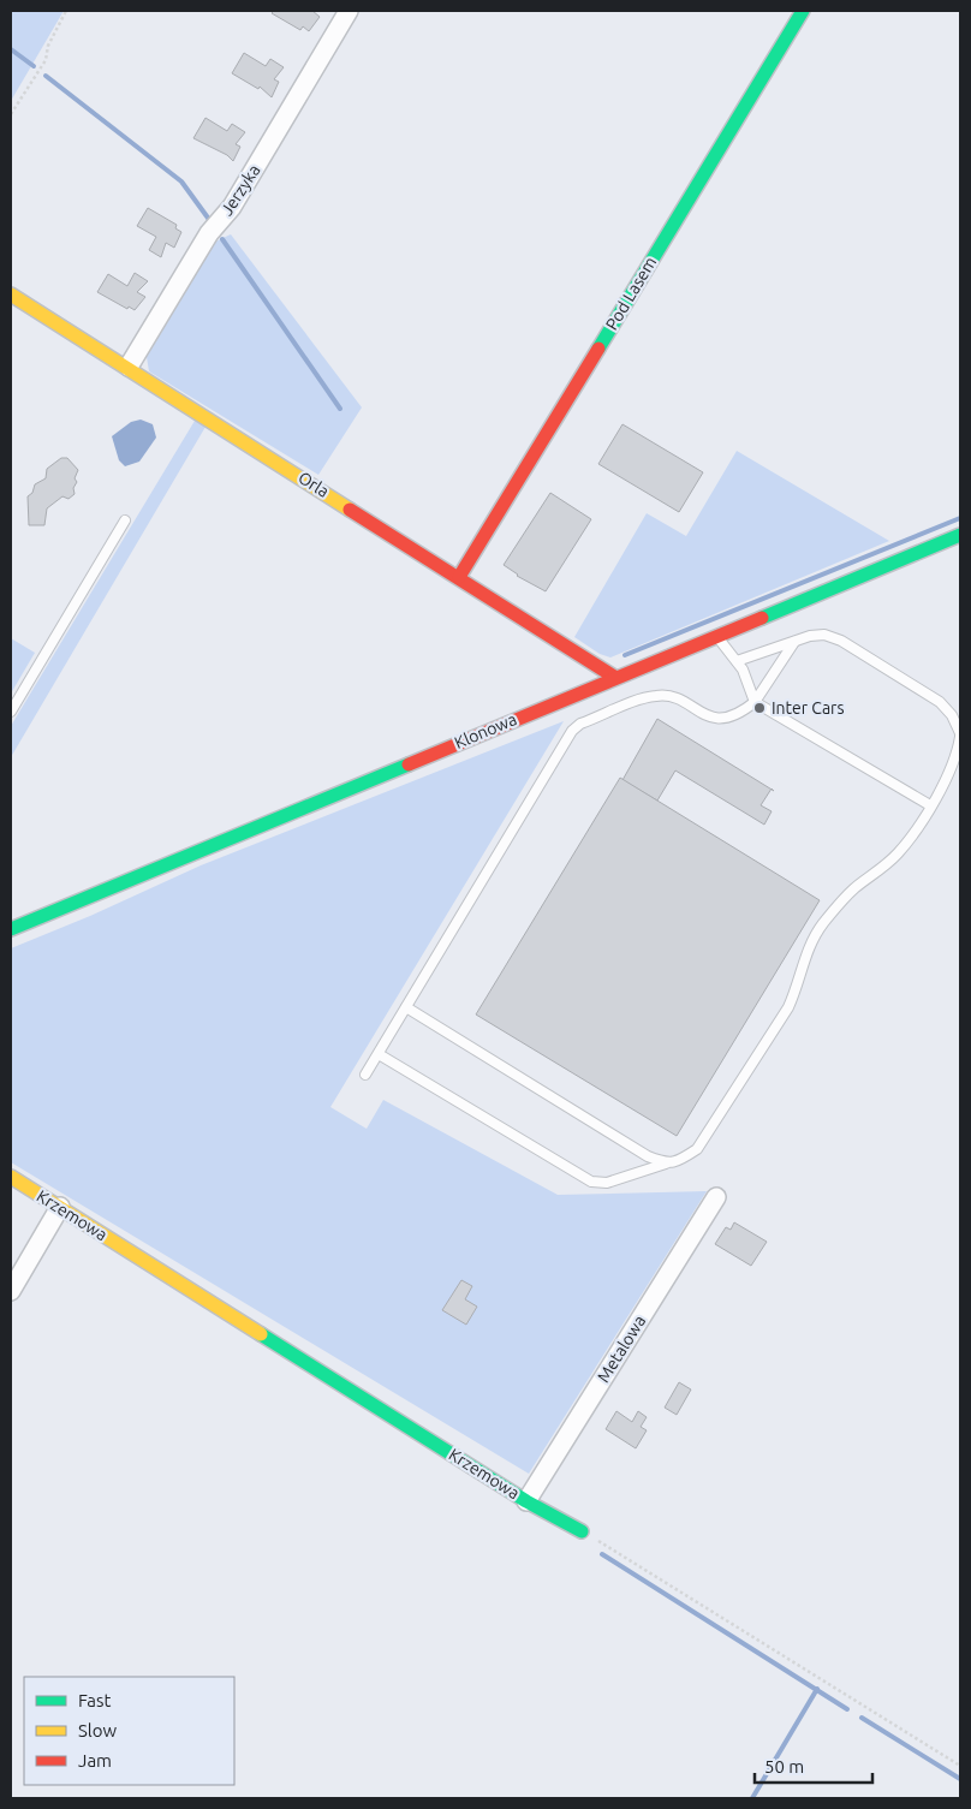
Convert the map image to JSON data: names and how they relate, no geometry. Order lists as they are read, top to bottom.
{
  "streets": {
    "street": [
      "Jerzyka",
      "Pod Lasem",
      "Orla",
      "Klonowa",
      "Krzemowa",
      "Metalowa"
    ]
  },
  "crossings": [
    ["Jerzyka", "Orla"],
    ["Pod Lasem", "Orla"],
    ["Orla", "Klonowa"],
    ["Krzemowa", "Metalowa"]
  ],
  "places": ["Inter Cars"],
  "legend": ["Fast", "Slow", "Jam"],
  "scale_bar": "50 m"
}
